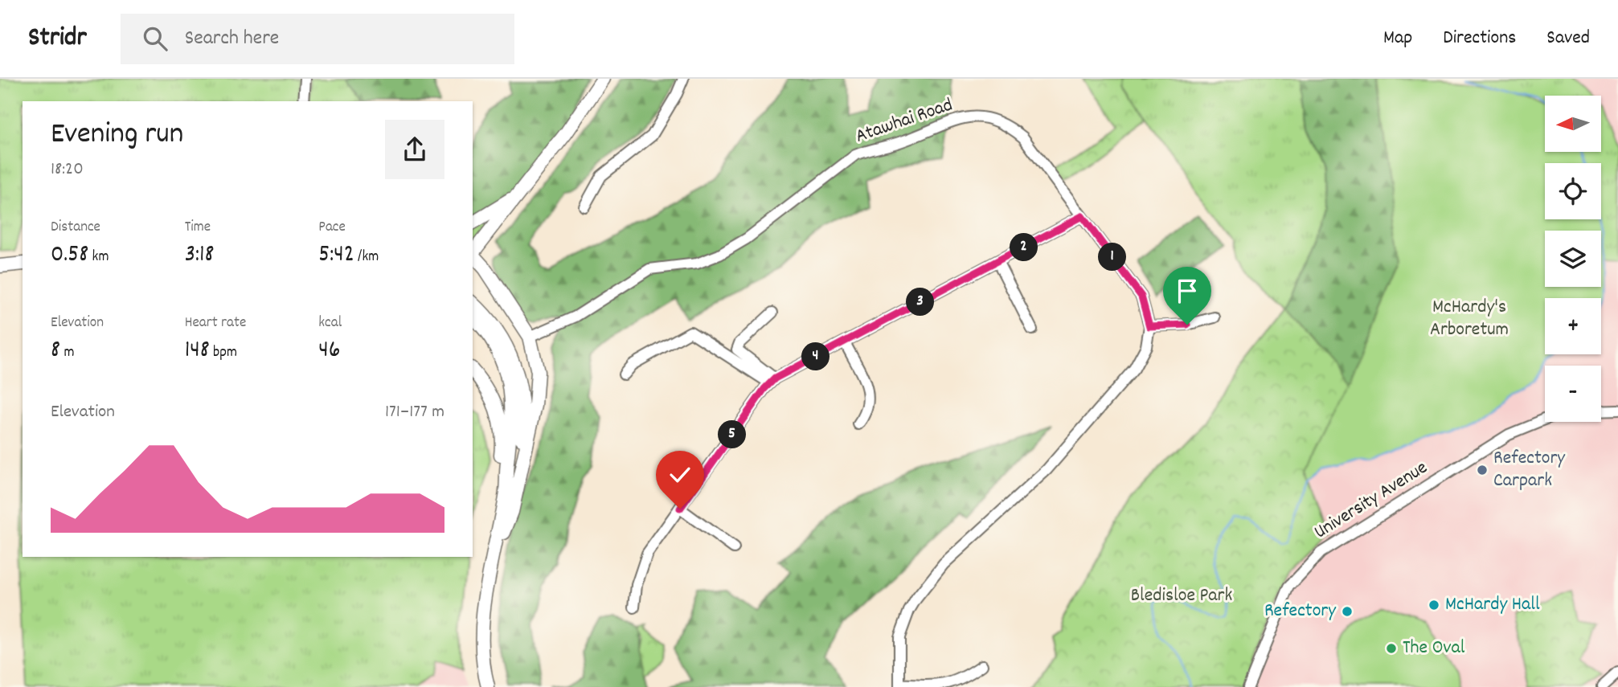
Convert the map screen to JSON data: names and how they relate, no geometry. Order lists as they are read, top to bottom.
{
  "streets": {
    "street": ["Atawhai Road", "University Avenue"]
  },
  "parks": ["McHardy's Arboretum", "Bledisloe Park"],
  "places": [
    "Refectory Carpark",
    "McHardy Hall",
    "Refectory",
    "The Oval"
  ],
  "north": "left",
  "page": {
    "header": "Stridr",
    "search": "Search here",
    "nav": ["Map", "Directions", "Saved"],
    "map_buttons": ["+", "−"],
    "heading": ["Evening run", "18:20"],
    "stats": [
      ["Distance", "0.58 km"],
      ["Time", "3:18"],
      ["Pace", "5:42 /km"],
      ["Elevation", "8 m"],
      ["Heart rate", "148 bpm"],
      ["kcal", "46"]
    ],
    "pins": [
      "2",
      "1",
      "3",
      "4",
      "5"
    ],
    "chart": ["Elevation", "171–177 m"]
  }
}
